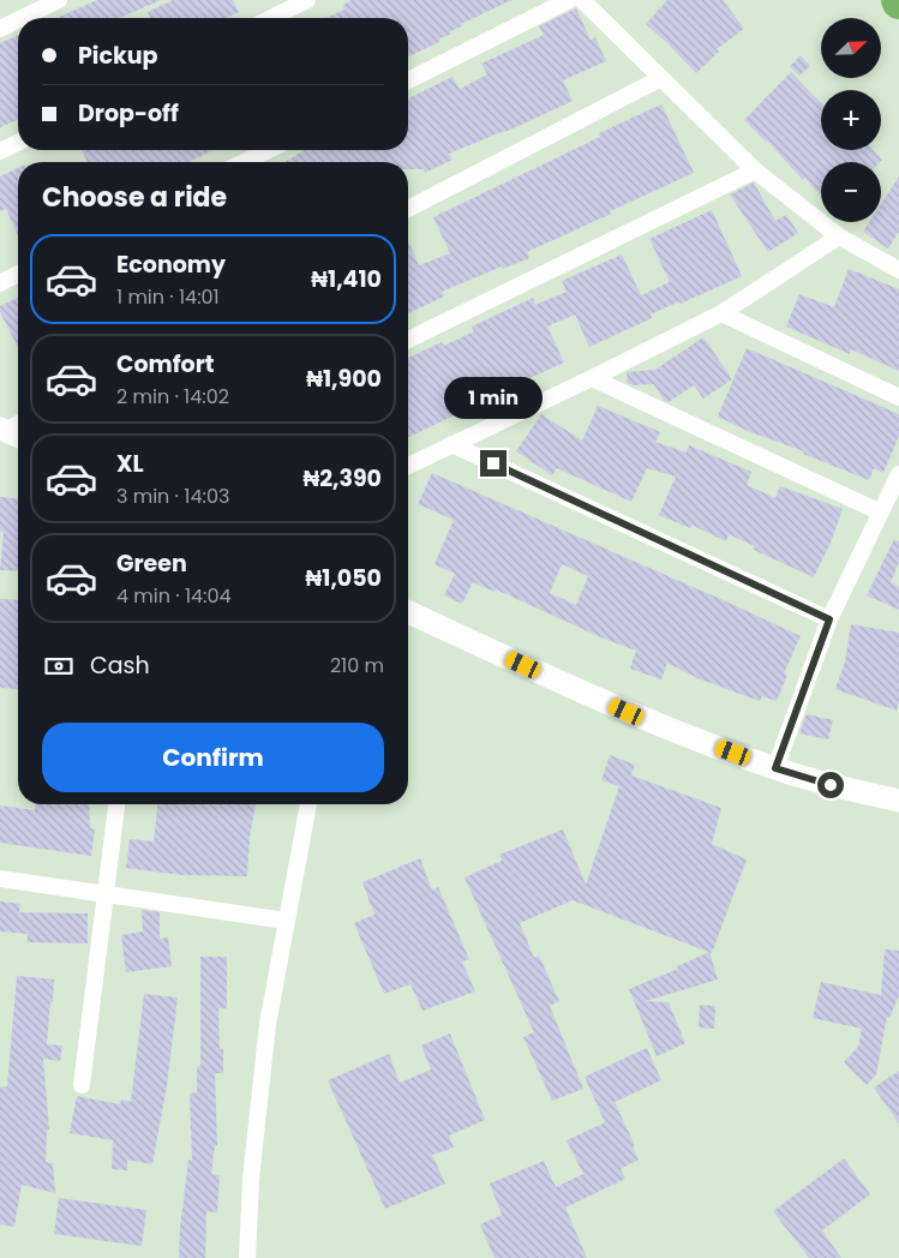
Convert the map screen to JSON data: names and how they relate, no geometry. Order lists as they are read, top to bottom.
{
  "north": "top right",
  "page": {
    "map_buttons": ["+", "−"],
    "banner": ["Pickup", "Drop-off"],
    "heading": "Choose a ride",
    "list": [
      {
        "name": "Economy",
        "note": "1 min · 14:01",
        "value": "₦1,410"
      },
      {
        "name": "Comfort",
        "note": "2 min · 14:02",
        "value": "₦1,900"
      },
      {
        "name": "XL",
        "note": "3 min · 14:03",
        "value": "₦2,390"
      },
      {
        "name": "Green",
        "note": "4 min · 14:04",
        "value": "₦1,050"
      }
    ],
    "bubble": "1 min",
    "pay": ["Cash", "210 m"],
    "buttons": "Confirm"
  }
}
